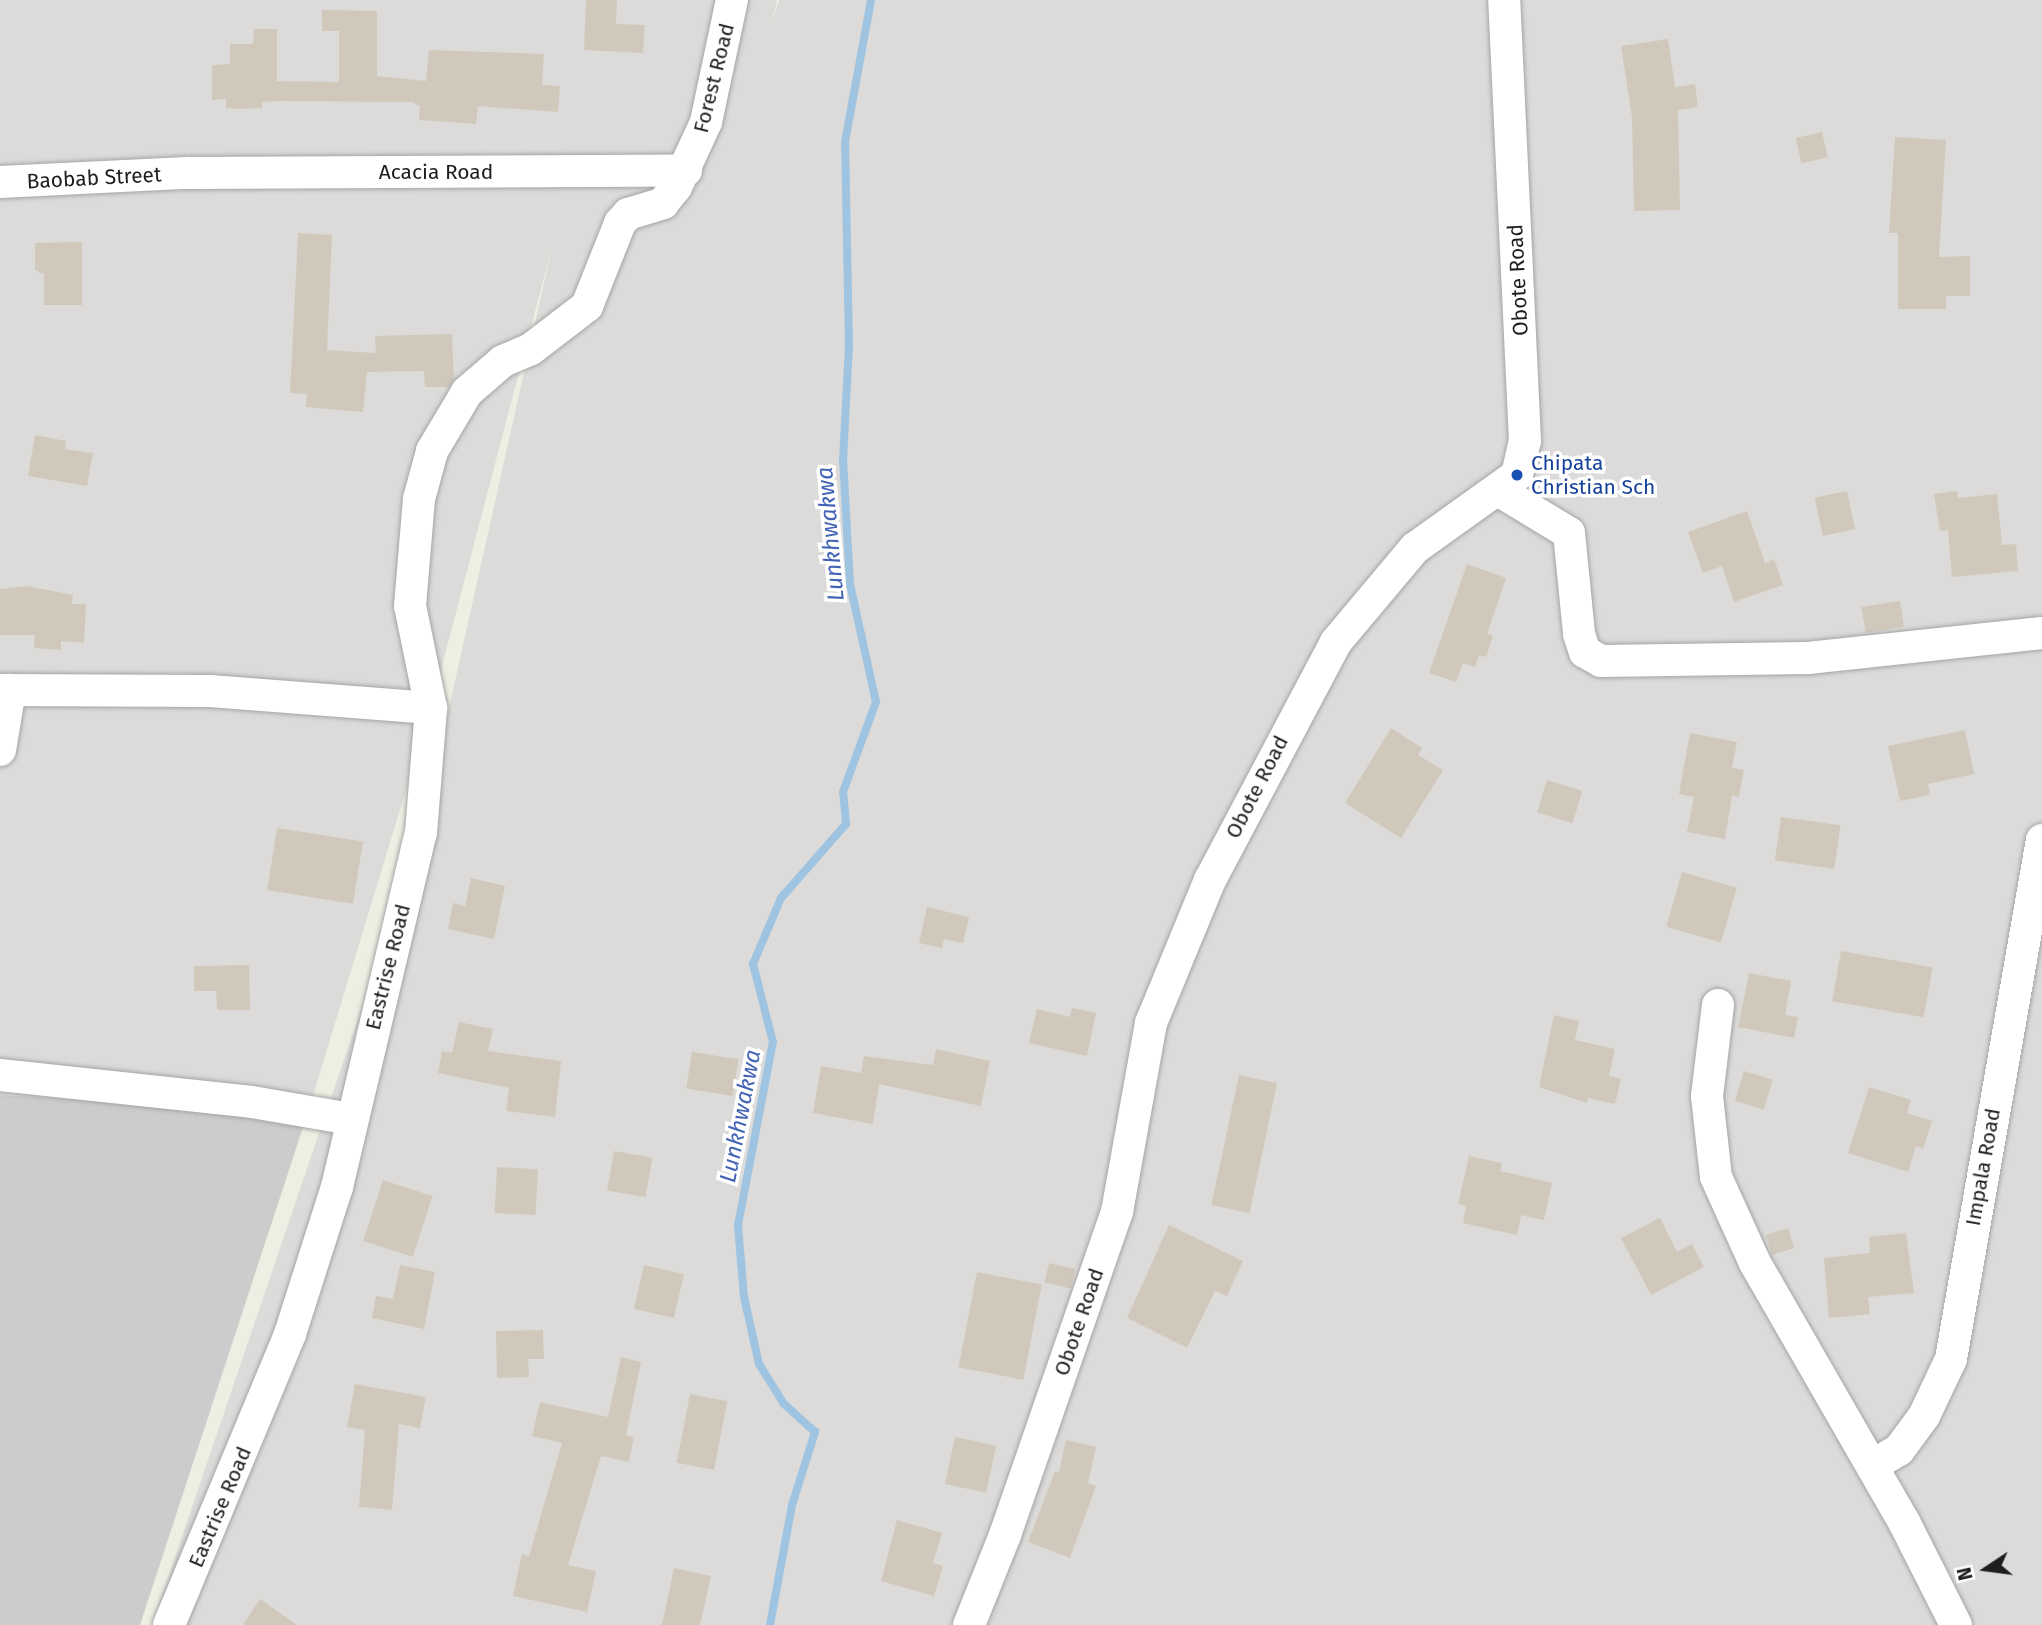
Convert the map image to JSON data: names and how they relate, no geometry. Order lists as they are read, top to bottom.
{
  "streets": {
    "street": [
      "Forest Road",
      "Acacia Road",
      "Baobab Street",
      "Obote Road",
      "Eastrise Road",
      "Impala Road"
    ]
  },
  "crossings": [
    ["Forest Road", "Acacia Road"],
    ["Forest Road", "Eastrise Road"],
    ["Acacia Road", "Baobab Street"]
  ],
  "water": ["Lunkhwakwa"],
  "places": ["Chipata Christian Sch"],
  "north": "left"
}
